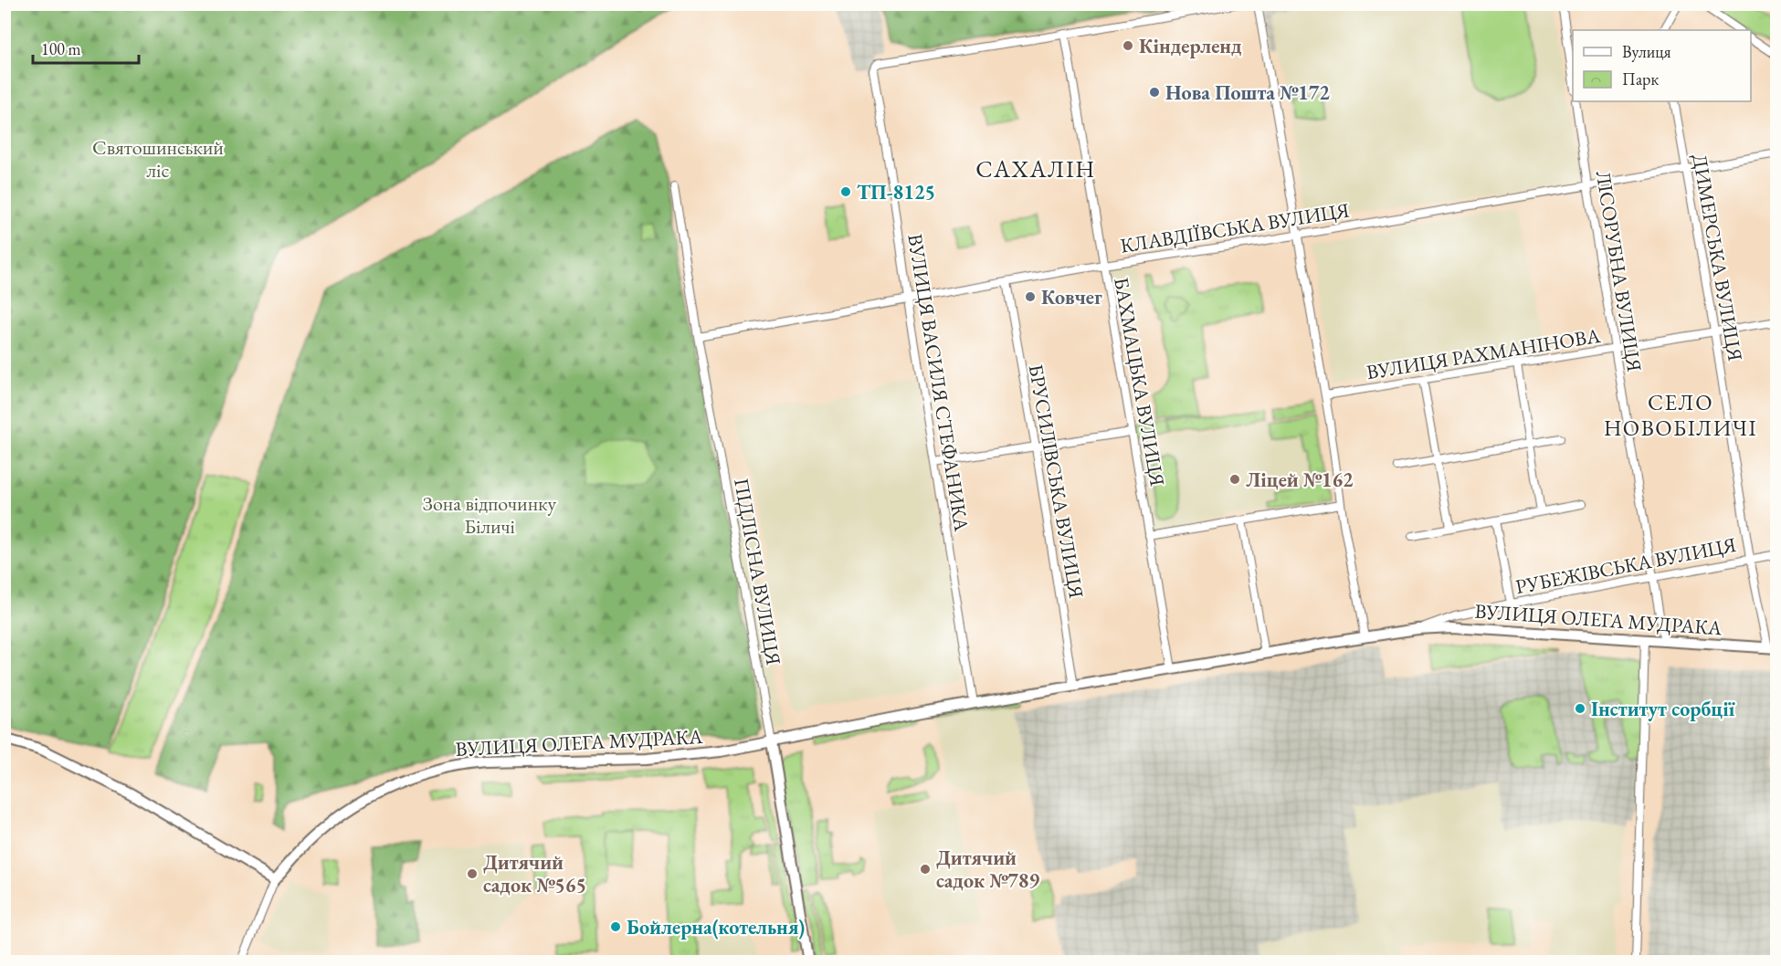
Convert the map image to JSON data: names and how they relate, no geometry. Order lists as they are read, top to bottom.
{
  "streets": {
    "main road": ["ПІДЛІСНА ВУЛИЦЯ", "ВУЛИЦЯ ОЛЕГА МУДРАКА"],
    "street": [
      "КЛАВДІЇВСЬКА ВУЛИЦЯ",
      "ДИМЕРСЬКА ВУЛИЦЯ",
      "ЛІСОРУБНА ВУЛИЦЯ",
      "ВУЛИЦЯ РАХМАНІНОВА",
      "БАХМАЦЬКА ВУЛИЦЯ",
      "ВУЛИЦЯ ВАСИЛЯ СТЕФАНИКА",
      "БРУСИЛІВСЬКА ВУЛИЦЯ",
      "РУБЕЖІВСЬКА ВУЛИЦЯ"
    ]
  },
  "crossings": [
    ["КЛАВДІЇВСЬКА ВУЛИЦЯ", "ДИМЕРСЬКА ВУЛИЦЯ"],
    ["КЛАВДІЇВСЬКА ВУЛИЦЯ", "ЛІСОРУБНА ВУЛИЦЯ"],
    ["КЛАВДІЇВСЬКА ВУЛИЦЯ", "БАХМАЦЬКА ВУЛИЦЯ"],
    ["КЛАВДІЇВСЬКА ВУЛИЦЯ", "ВУЛИЦЯ ВАСИЛЯ СТЕФАНИКА"],
    ["КЛАВДІЇВСЬКА ВУЛИЦЯ", "БРУСИЛІВСЬКА ВУЛИЦЯ"],
    ["КЛАВДІЇВСЬКА ВУЛИЦЯ", "ПІДЛІСНА ВУЛИЦЯ"],
    ["ДИМЕРСЬКА ВУЛИЦЯ", "ВУЛИЦЯ РАХМАНІНОВА"],
    ["ДИМЕРСЬКА ВУЛИЦЯ", "РУБЕЖІВСЬКА ВУЛИЦЯ"],
    ["ДИМЕРСЬКА ВУЛИЦЯ", "ВУЛИЦЯ ОЛЕГА МУДРАКА"],
    ["ЛІСОРУБНА ВУЛИЦЯ", "ВУЛИЦЯ РАХМАНІНОВА"],
    ["ЛІСОРУБНА ВУЛИЦЯ", "РУБЕЖІВСЬКА ВУЛИЦЯ"],
    ["ЛІСОРУБНА ВУЛИЦЯ", "ВУЛИЦЯ ОЛЕГА МУДРАКА"],
    ["БАХМАЦЬКА ВУЛИЦЯ", "ВУЛИЦЯ ВАСИЛЯ СТЕФАНИКА"],
    ["БАХМАЦЬКА ВУЛИЦЯ", "ВУЛИЦЯ ОЛЕГА МУДРАКА"],
    ["ВУЛИЦЯ ВАСИЛЯ СТЕФАНИКА", "ВУЛИЦЯ ОЛЕГА МУДРАКА"],
    ["БРУСИЛІВСЬКА ВУЛИЦЯ", "ВУЛИЦЯ ОЛЕГА МУДРАКА"],
    ["РУБЕЖІВСЬКА ВУЛИЦЯ", "ВУЛИЦЯ ОЛЕГА МУДРАКА"],
    ["ПІДЛІСНА ВУЛИЦЯ", "ВУЛИЦЯ ОЛЕГА МУДРАКА"]
  ],
  "districts": ["САХАЛІН", "СЕЛО НОВОБІЛИЧІ"],
  "parks": ["Святошинський ліс", "Зона відпочинку Біличі"],
  "places": [
    "Кіндерленд",
    "Нова Пошта №172",
    "ТП-8125",
    "Ковчег",
    "Ліцей №162",
    "Інститут сорбції",
    "Дитячий садок №789",
    "Дитячий садок №565",
    "Бойлерна(котельня)"
  ],
  "legend": ["Вулиця", "Парк"],
  "scale_bar": "100 m"
}
